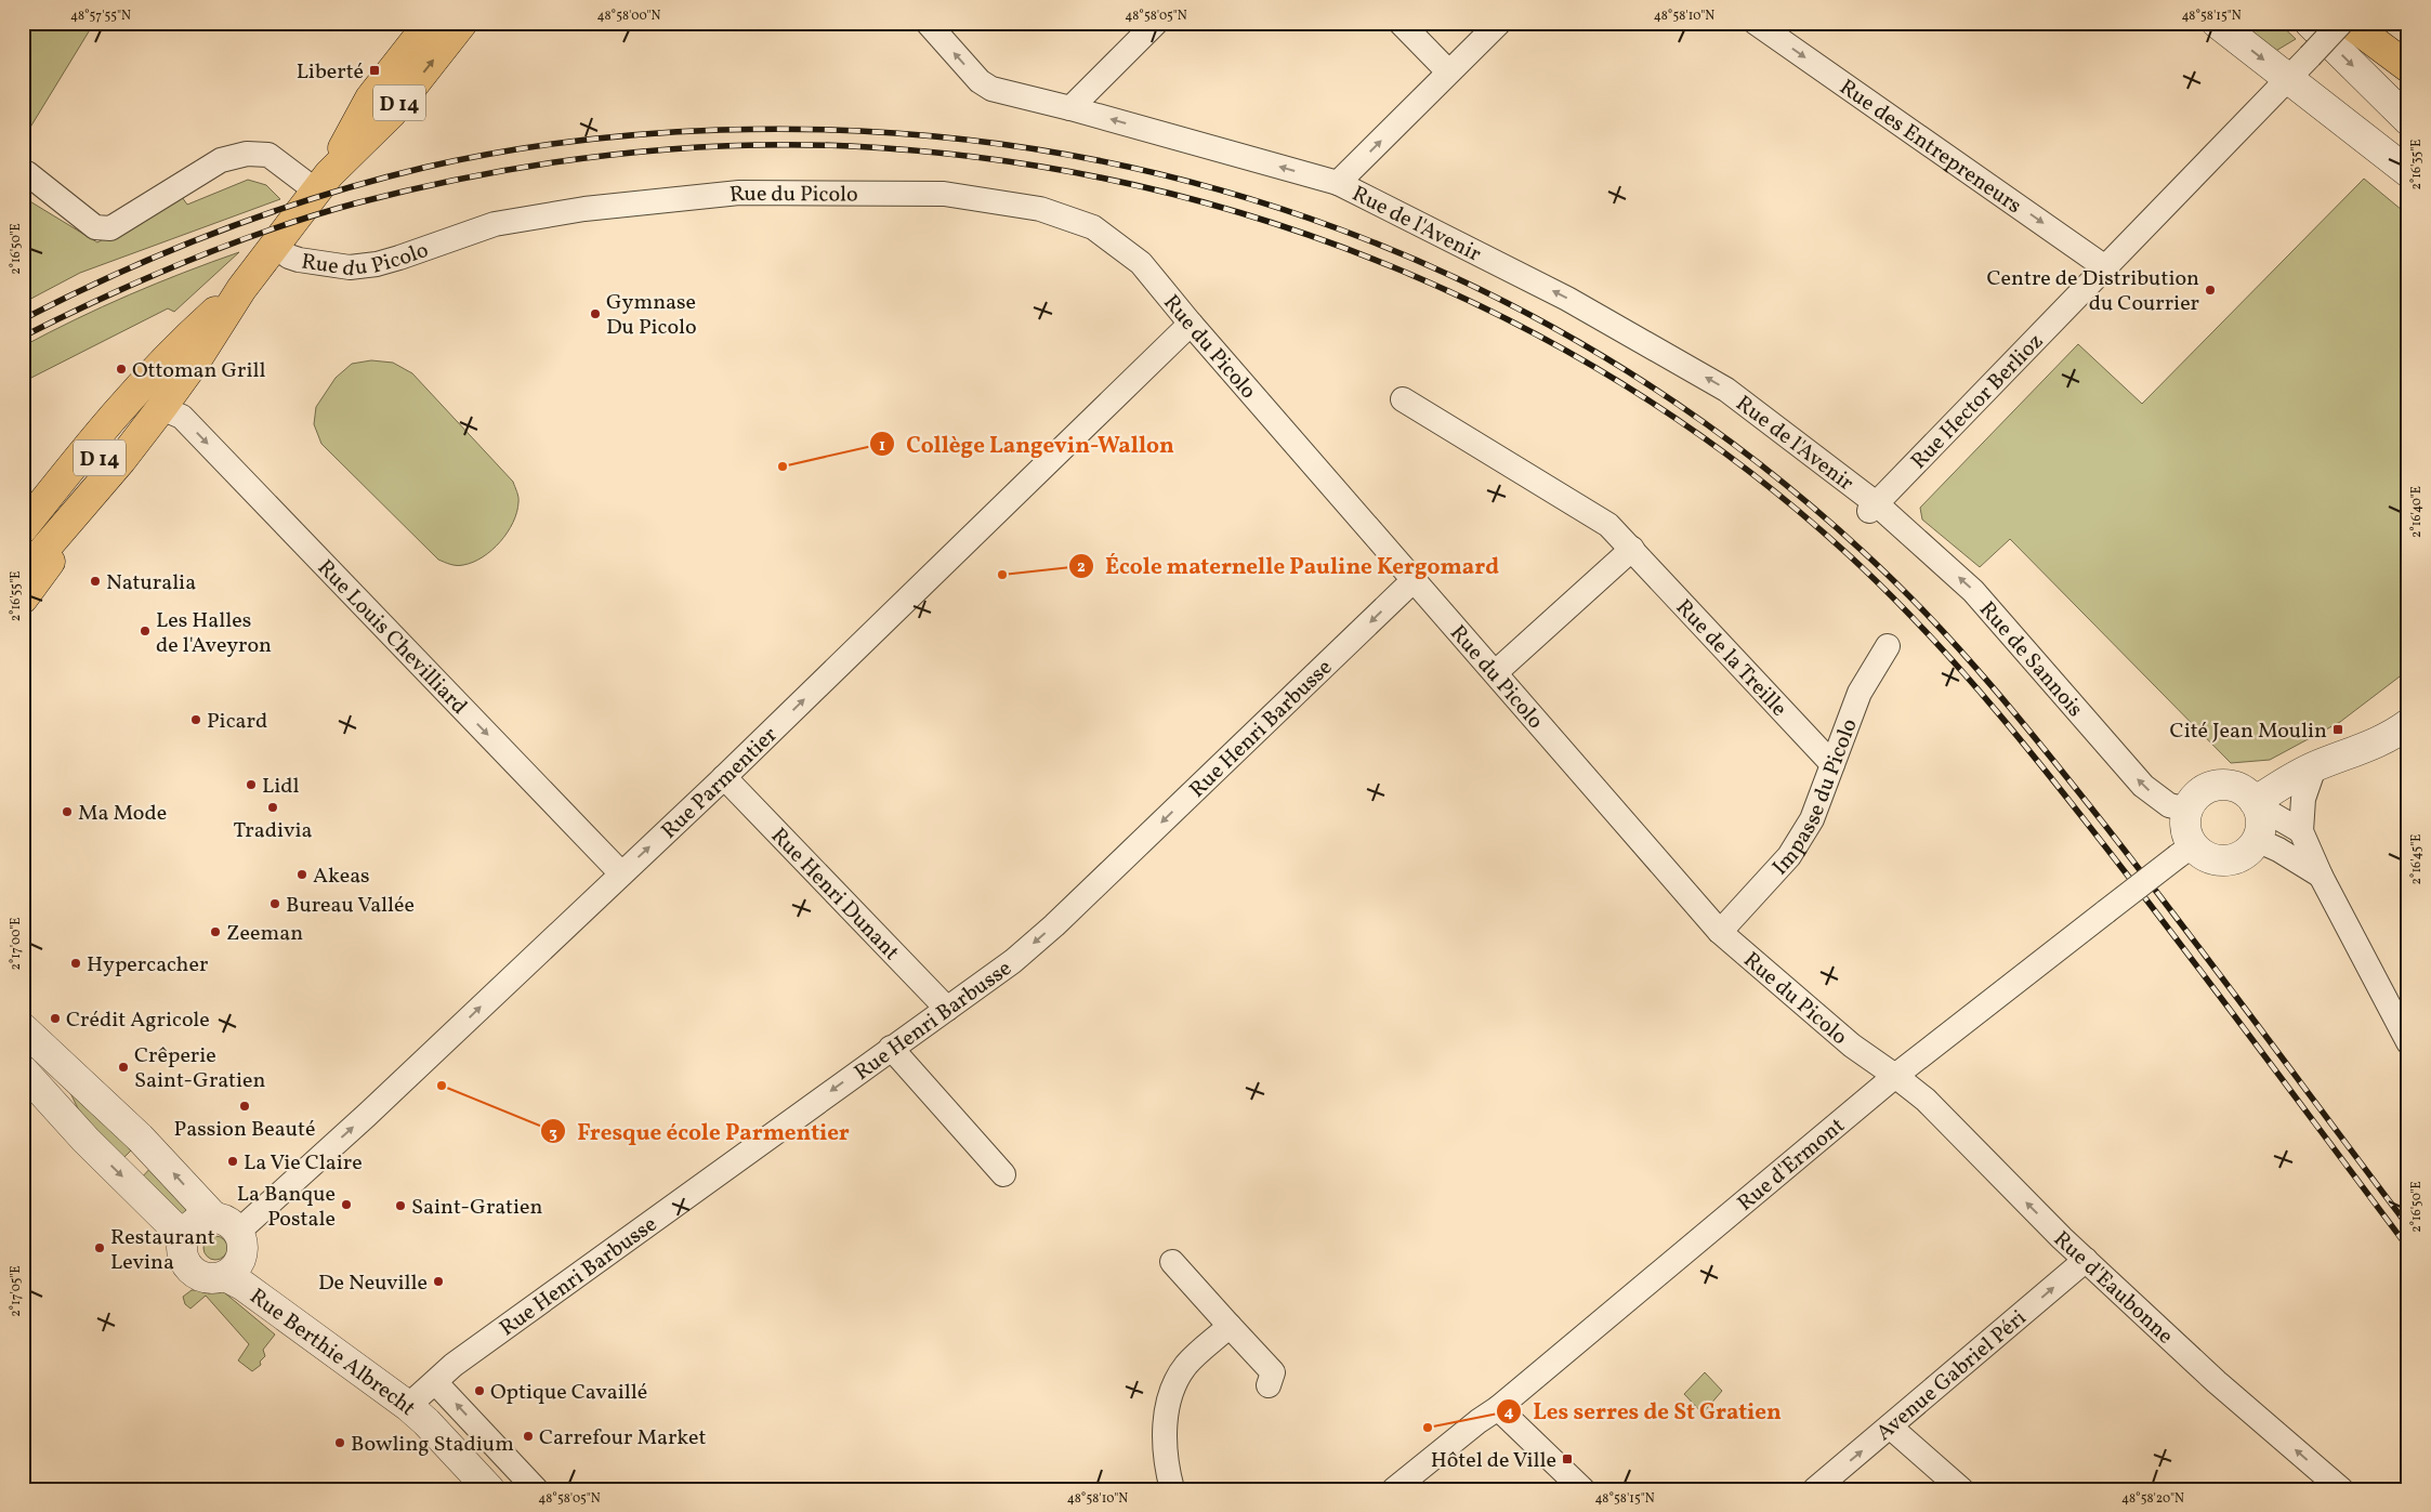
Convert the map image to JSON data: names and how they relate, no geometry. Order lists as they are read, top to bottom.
{
  "streets": {
    "main road": ["D 14"],
    "street": [
      "Rue des Entrepreneurs",
      "Rue du Picolo",
      "Rue de l'Avenir",
      "Rue Hector Berlioz",
      "Rue Louis Chevilliard",
      "Rue de la Treille",
      "Rue de Sannois",
      "Rue Henri Barbusse",
      "Rue Parmentier",
      "Impasse du Picolo",
      "Rue Henri Dunant",
      "Rue d'Ermont",
      "Rue d'Eaubonne",
      "Rue Berthie Albrecht",
      "Avenue Gabriel Péri"
    ]
  },
  "crossings": [
    ["D 14", "Rue du Picolo"],
    ["D 14", "Rue Louis Chevilliard"],
    ["Rue des Entrepreneurs", "Rue Hector Berlioz"],
    ["Rue du Picolo", "Rue Henri Barbusse"],
    ["Rue du Picolo", "Rue Parmentier"],
    ["Rue du Picolo", "Impasse du Picolo"],
    ["Rue du Picolo", "Rue d'Ermont"],
    ["Rue du Picolo", "Rue d'Eaubonne"],
    ["Rue de l'Avenir", "Rue Hector Berlioz"],
    ["Rue de l'Avenir", "Rue de Sannois"],
    ["Rue Hector Berlioz", "Rue de Sannois"],
    ["Rue Louis Chevilliard", "Rue Parmentier"],
    ["Rue de la Treille", "Impasse du Picolo"],
    ["Rue de Sannois", "Rue d'Ermont"],
    ["Rue Henri Barbusse", "Rue Henri Dunant"],
    ["Rue Henri Barbusse", "Rue Berthie Albrecht"],
    ["Rue Parmentier", "Rue Henri Dunant"],
    ["Rue Parmentier", "Rue Berthie Albrecht"],
    ["Rue d'Ermont", "Rue d'Eaubonne"],
    ["Rue d'Eaubonne", "Avenue Gabriel Péri"]
  ],
  "one_way": [
    "Rue des Entrepreneurs",
    "Rue de l'Avenir",
    "Rue Louis Chevilliard",
    "Rue de Sannois",
    "Rue Henri Barbusse",
    "Rue Parmentier",
    "Rue d'Eaubonne",
    "Avenue Gabriel Péri"
  ],
  "places": {
    "transit": ["Liberté", "Cité Jean Moulin", "Hôtel de Ville"],
    "other": [
      "Centre de Distribution du Courrier",
      "Gymnase Du Picolo",
      "Ottoman Grill",
      "Collège Langevin-Wallon",
      "École maternelle Pauline Kergomard",
      "Naturalia",
      "Les Halles de l'Aveyron",
      "Picard",
      "Lidl",
      "Tradivia",
      "Ma Mode",
      "Akeas",
      "Bureau Vallée",
      "Zeeman",
      "Hypercacher",
      "Crédit Agricole",
      "Crêperie Saint-Gratien",
      "Fresque école Parmentier",
      "Passion Beauté",
      "La Vie Claire",
      "La Banque Postale",
      "Saint-Gratien",
      "Restaurant Levina",
      "De Neuville",
      "Optique Cavaillé",
      "Les serres de St Gratien",
      "Carrefour Market",
      "Bowling Stadium"
    ]
  },
  "coordinates": [
    "48°57'55\"N",
    "48°58'00\"N",
    "48°58'05\"N",
    "48°58'10\"N",
    "48°58'15\"N",
    "2°16'35\"E",
    "2°16'50\"E",
    "2°16'40\"E",
    "2°16'55\"E",
    "2°16'45\"E",
    "2°17'00\"E",
    "2°17'05\"E",
    "48°58'20\"N"
  ]
}
